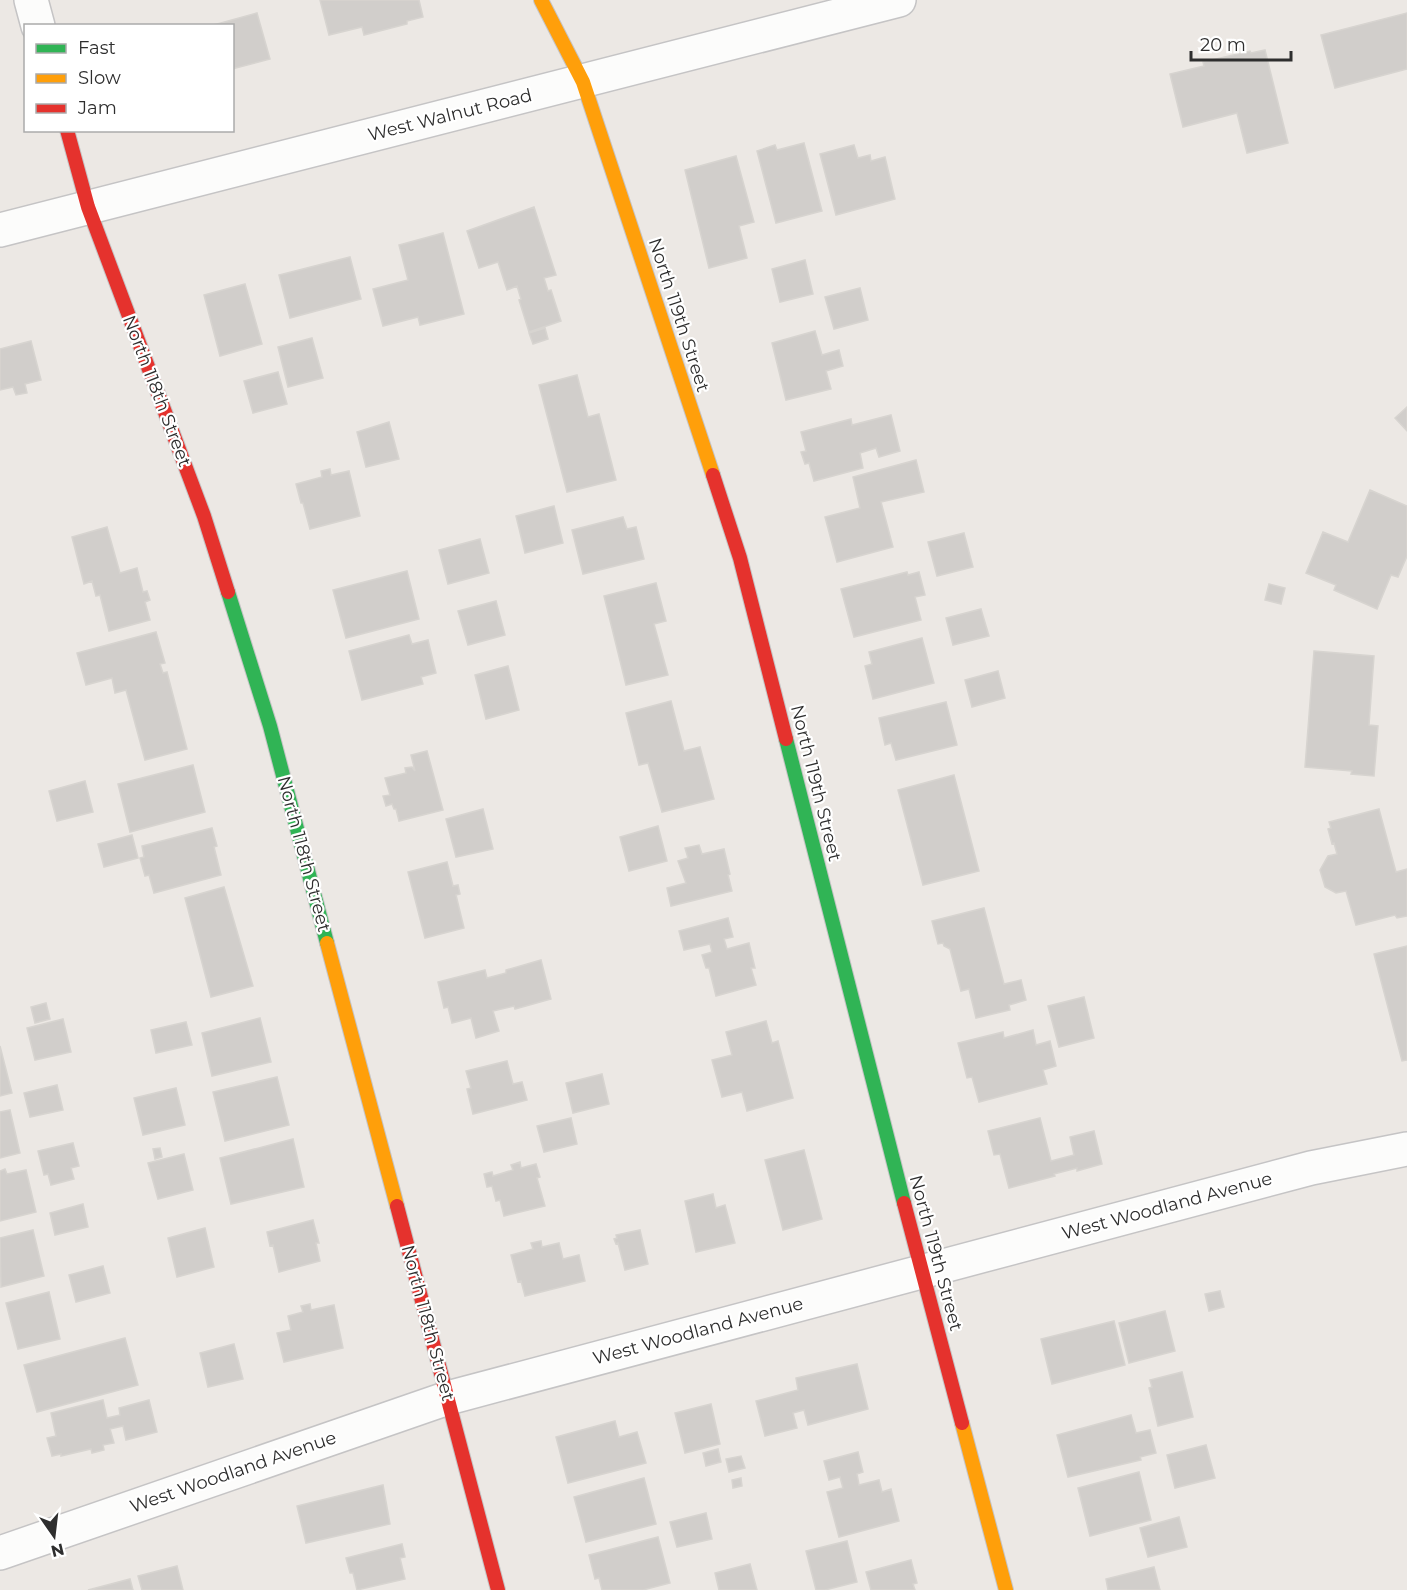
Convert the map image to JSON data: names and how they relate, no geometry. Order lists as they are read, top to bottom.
{
  "streets": {
    "street": [
      "West Walnut Road",
      "North 119th Street",
      "North 118th Street",
      "West Woodland Avenue"
    ]
  },
  "crossings": [
    ["West Walnut Road", "North 119th Street"],
    ["West Walnut Road", "North 118th Street"],
    ["North 119th Street", "West Woodland Avenue"],
    ["North 118th Street", "West Woodland Avenue"]
  ],
  "legend": ["Fast", "Slow", "Jam"],
  "scale_bar": "20 m",
  "north": "bottom"
}
